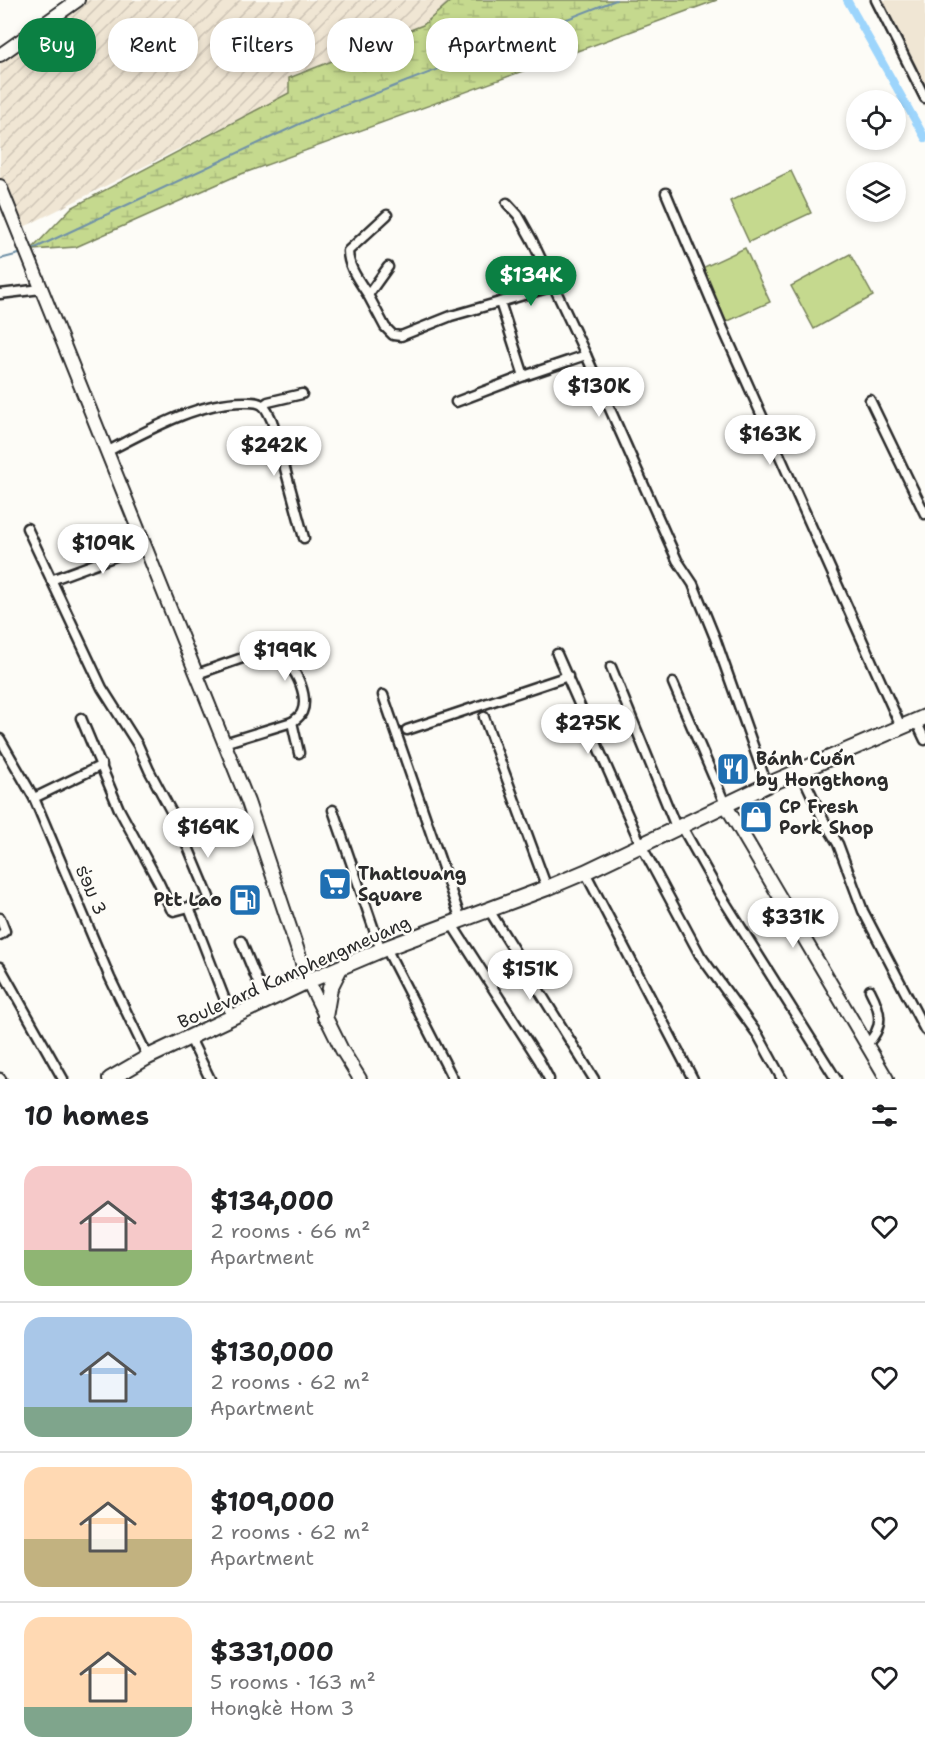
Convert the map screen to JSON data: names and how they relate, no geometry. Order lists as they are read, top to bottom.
{
  "streets": {
    "main road": ["Boulevard Kamphengmeuang"],
    "street": ["ຮ່ອມ 3"]
  },
  "crossings": [
    ["ຮ່ອມ 3", "Boulevard Kamphengmeuang"]
  ],
  "places": {
    "restaurant": ["Bánh Cuốn by Hongthong"],
    "shop": ["CP Fresh Pork Shop"],
    "supermarket": ["Thatlouang Square"],
    "fuel station": ["Ptt Lao"]
  },
  "page": {
    "chip": [
      "Buy",
      "Rent",
      "Filters",
      "New",
      "Apartment"
    ],
    "price": [
      "$134K",
      "$130K",
      "$163K",
      "$242K",
      "$109K",
      "$199K",
      "$275K",
      "$169K",
      "$331K",
      "$151K"
    ],
    "heading": "10 homes",
    "list": [
      {
        "name": "$134,000",
        "note": "2 rooms · 66 m² · Apartment"
      },
      {
        "name": "$130,000",
        "note": "2 rooms · 62 m² · Apartment"
      },
      {
        "name": "$109,000",
        "note": "2 rooms · 62 m² · Apartment"
      },
      {
        "name": "$331,000",
        "note": "5 rooms · 163 m² · Hongkè Hom 3"
      }
    ]
  }
}
